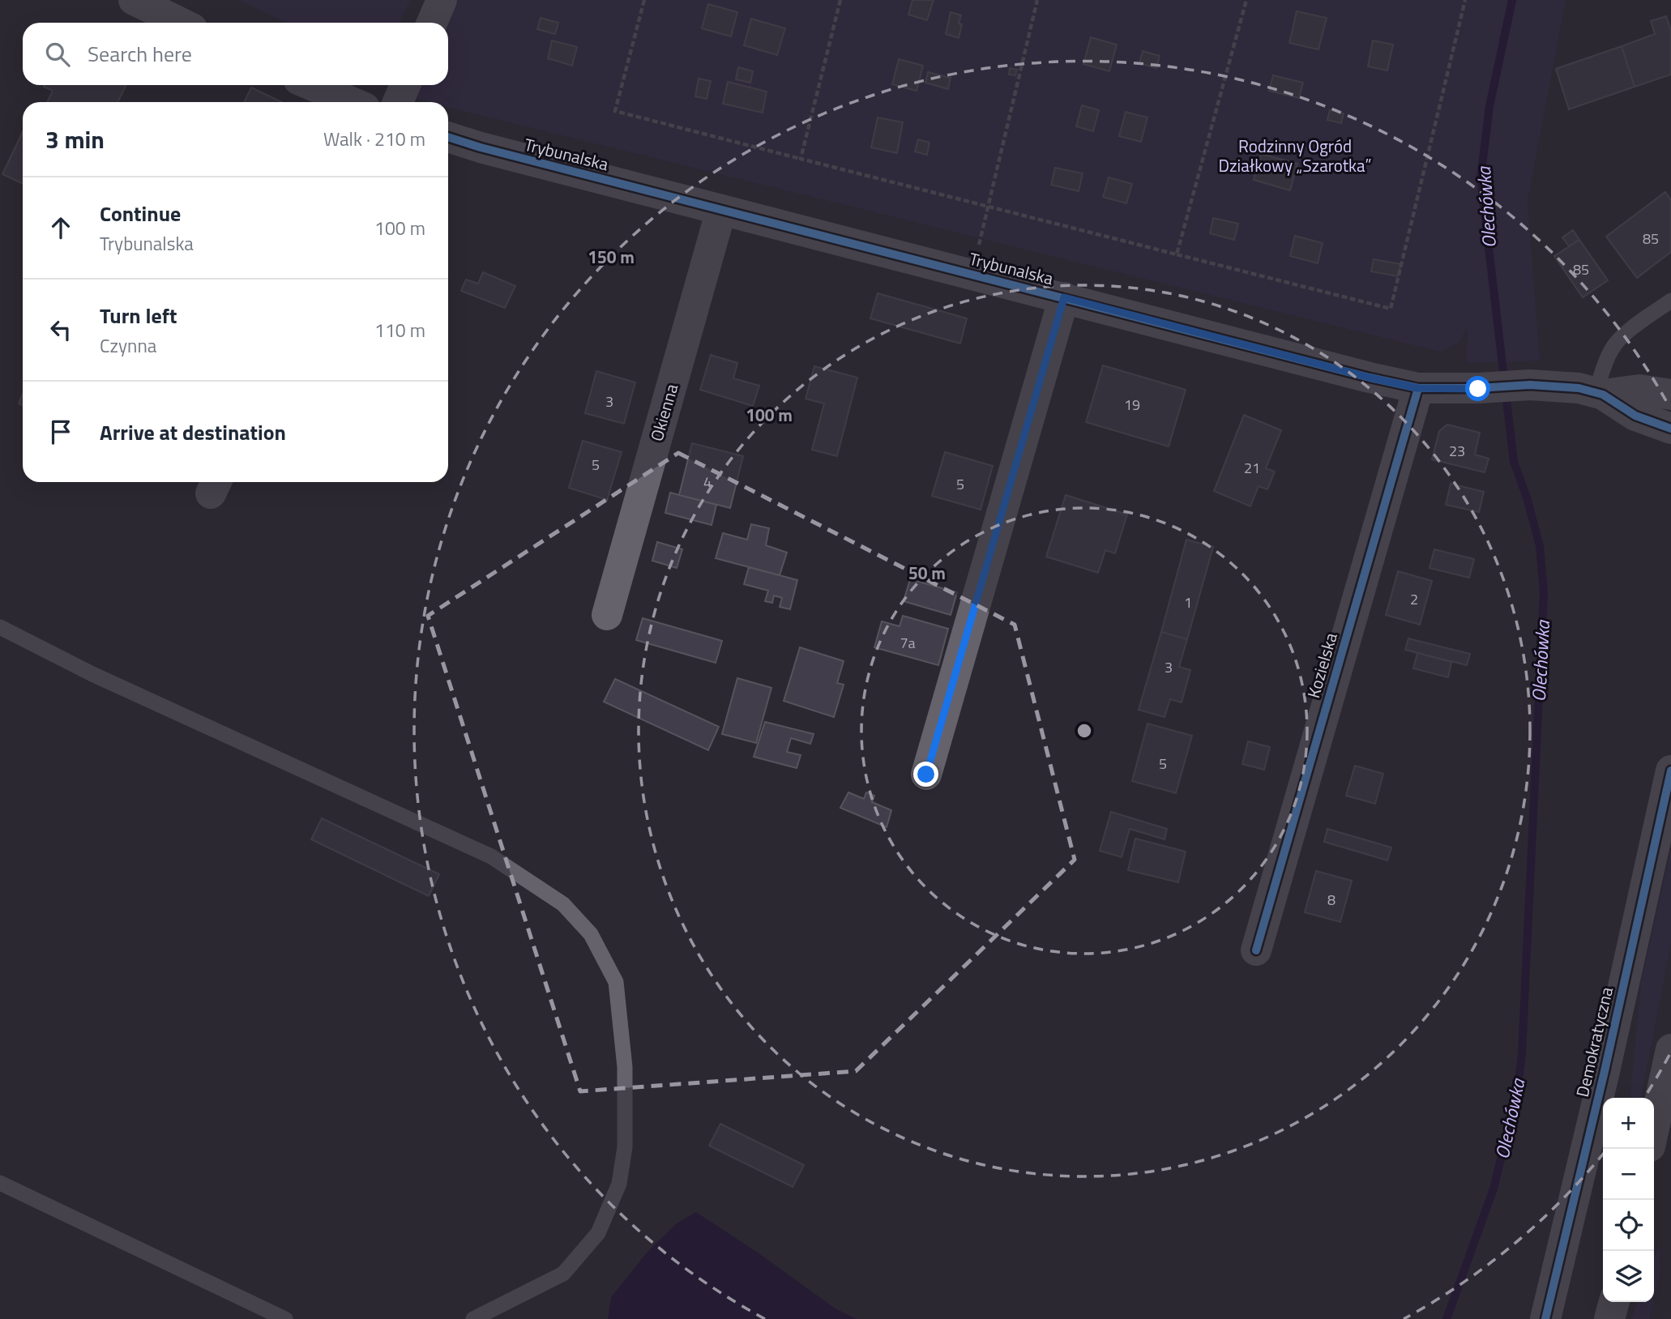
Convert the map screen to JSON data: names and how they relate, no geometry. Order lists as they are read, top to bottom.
{
  "streets": {
    "street": [
      "Trybunalska",
      "Okienna",
      "Kozielska",
      "Demokratyczna"
    ]
  },
  "crossings": [
    ["Trybunalska", "Okienna"],
    ["Trybunalska", "Kozielska"]
  ],
  "water": ["Olechówka"],
  "parks": ["Rodzinny Ogród Działkowy „Szarotka”"],
  "house_numbers": [
    "85",
    "85",
    "3",
    "19",
    "23",
    "5",
    "21",
    "4",
    "5",
    "2",
    "1",
    "7a",
    "3",
    "5",
    "8"
  ],
  "page": {
    "search": "Search here",
    "heading": ["3 min", "Walk · 210 m"],
    "list": [
      ["Continue", "Trybunalska", "100 m"],
      ["Turn left", "Czynna", "110 m"],
      "Arrive at destination"
    ],
    "map_buttons": ["+", "−"]
  },
  "rings": ["150 m", "100 m", "50 m"]
}
